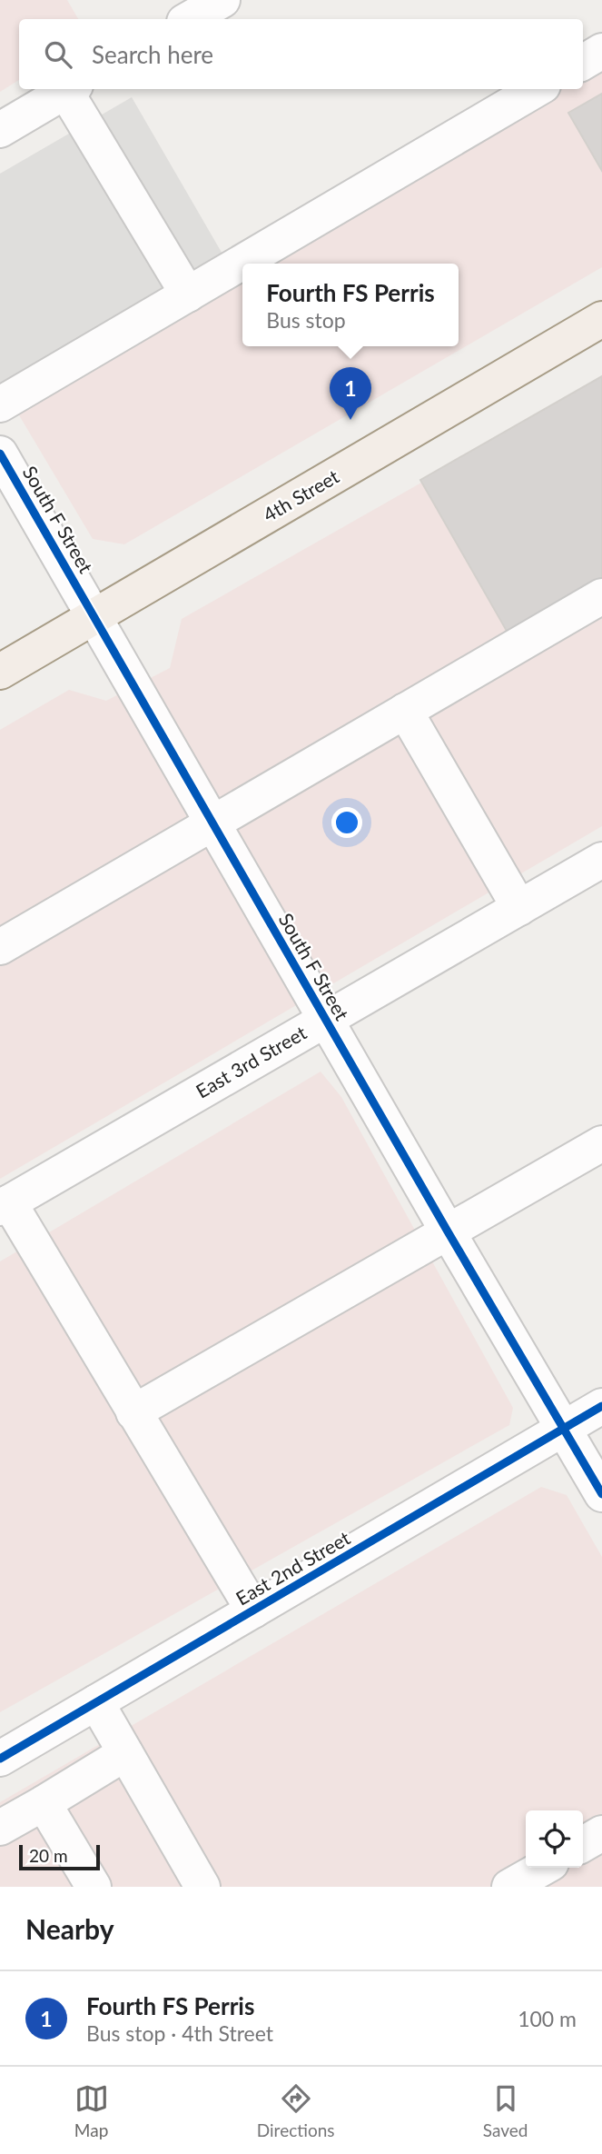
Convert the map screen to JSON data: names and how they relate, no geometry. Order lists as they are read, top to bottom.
{
  "streets": {
    "main road": ["4th Street"],
    "street": ["South F Street", "East 3rd Street", "East 2nd Street"]
  },
  "crossings": [
    ["4th Street", "South F Street"],
    ["South F Street", "East 3rd Street"],
    ["South F Street", "East 2nd Street"]
  ],
  "scale_bar": "20 m",
  "page": {
    "search": "Search here",
    "popup": ["Fourth FS Perris", "Bus stop"],
    "pins": "1",
    "scale": "20 m",
    "heading": "Nearby",
    "list": [
      {
        "mark": "1",
        "name": "Fourth FS Perris",
        "note": "Bus stop · 4th Street",
        "value": "100 m"
      }
    ],
    "nav": ["Map", "Directions", "Saved"]
  }
}
